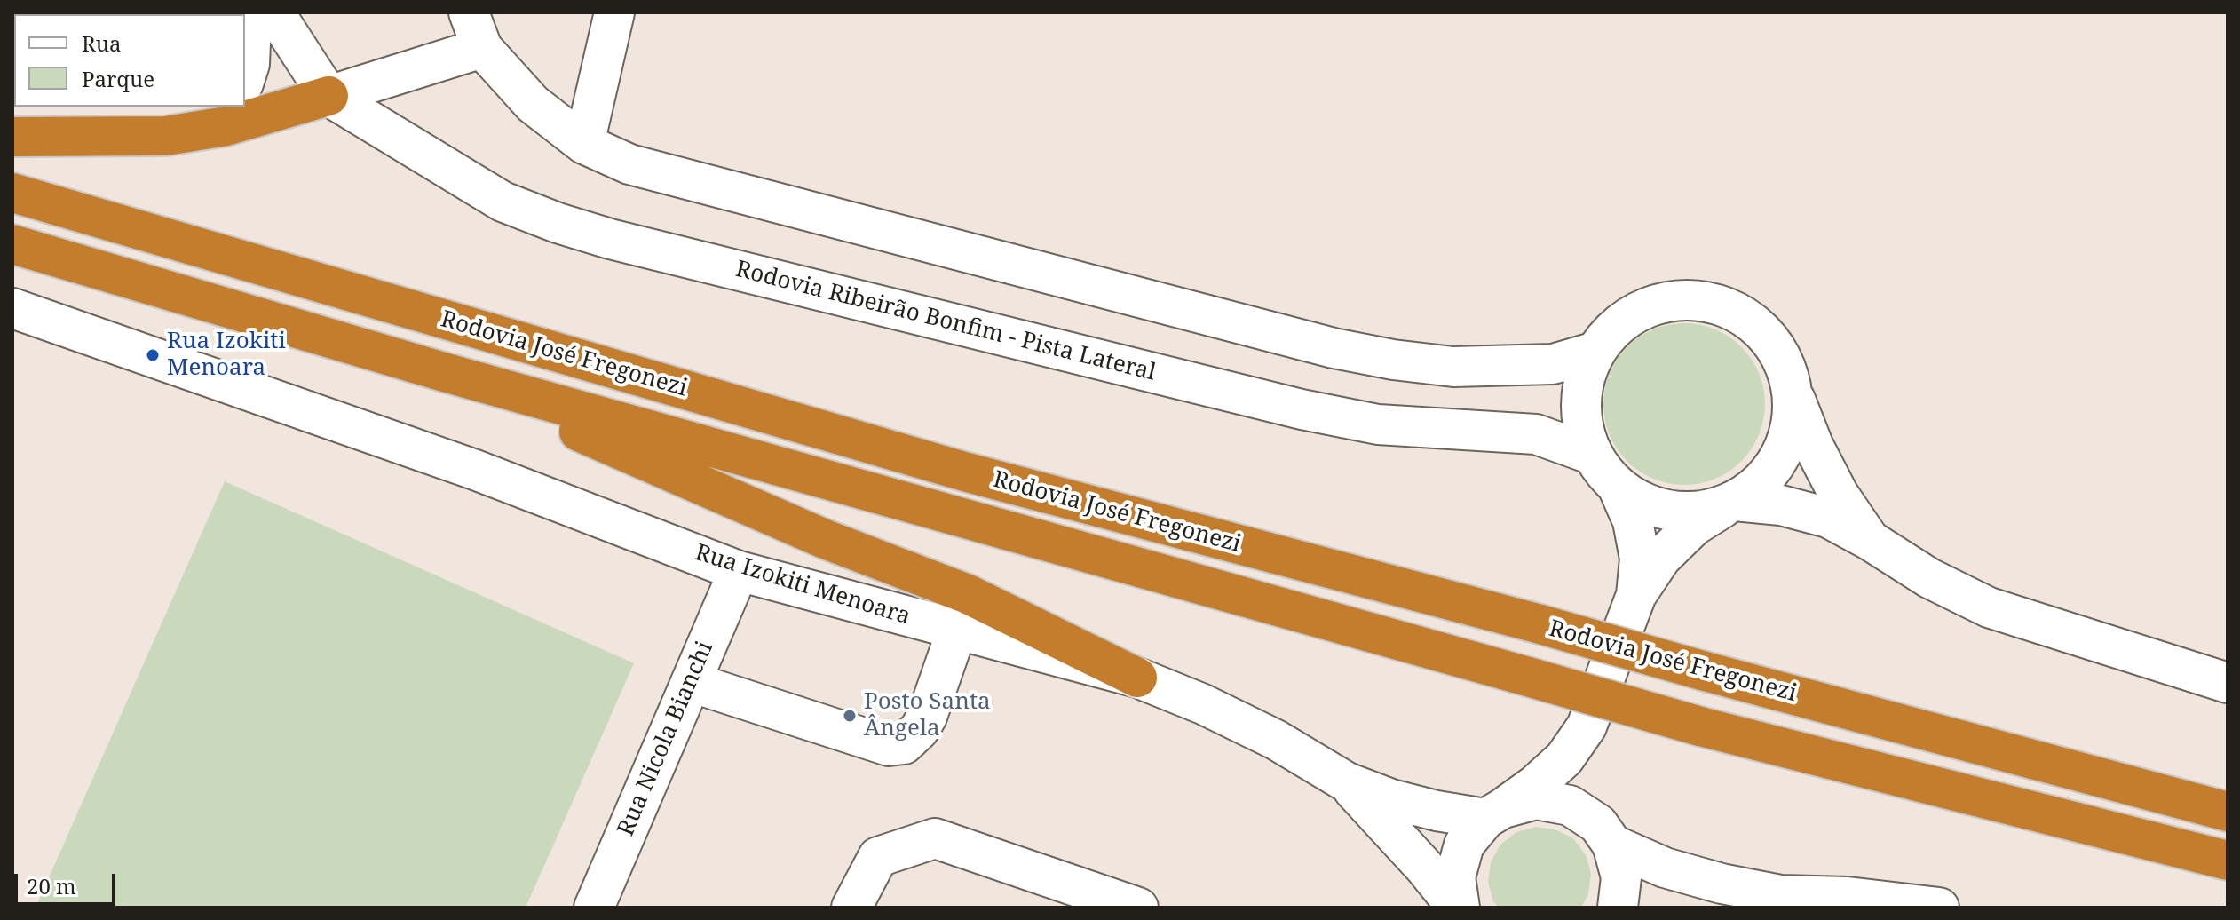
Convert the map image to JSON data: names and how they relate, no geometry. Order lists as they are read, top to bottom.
{
  "streets": {
    "highway": ["Rodovia José Fregonezi"],
    "street": ["Rodovia Ribeirão Bonfim - Pista Lateral", "Rua Izokiti Menoara", "Rua Nicola Bianchi"]
  },
  "crossings": [
    ["Rua Izokiti Menoara", "Rua Nicola Bianchi"]
  ],
  "places": ["Rua Izokiti Menoara", "Posto Santa Ângela"],
  "legend": ["Rua", "Parque"],
  "scale_bar": "20 m"
}
